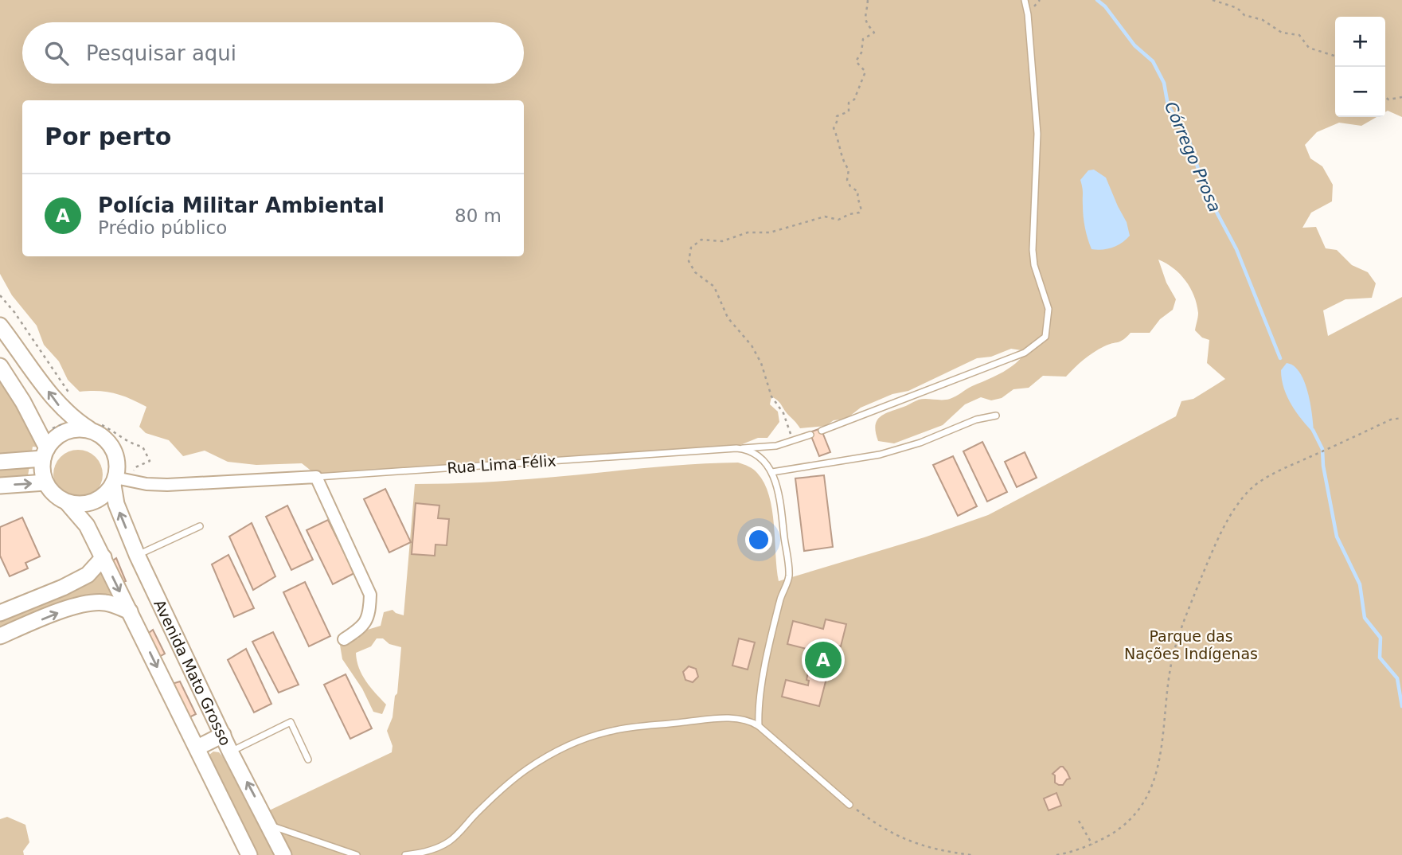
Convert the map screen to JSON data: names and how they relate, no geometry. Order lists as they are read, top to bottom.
{
  "streets": {
    "main road": ["Avenida Mato Grosso"],
    "street": ["Rua Lima Félix"]
  },
  "crossings": [
    ["Rua Lima Félix", "Avenida Mato Grosso"]
  ],
  "water": ["Córrego Prosa"],
  "parks": ["Parque das Nações Indígenas"],
  "page": {
    "map_buttons": ["+", "−"],
    "search": "Pesquisar aqui",
    "heading": "Por perto",
    "list": [
      {
        "mark": "A",
        "name": "Polícia Militar Ambiental",
        "note": "Prédio público",
        "value": "80 m"
      }
    ],
    "pins": "A"
  }
}
